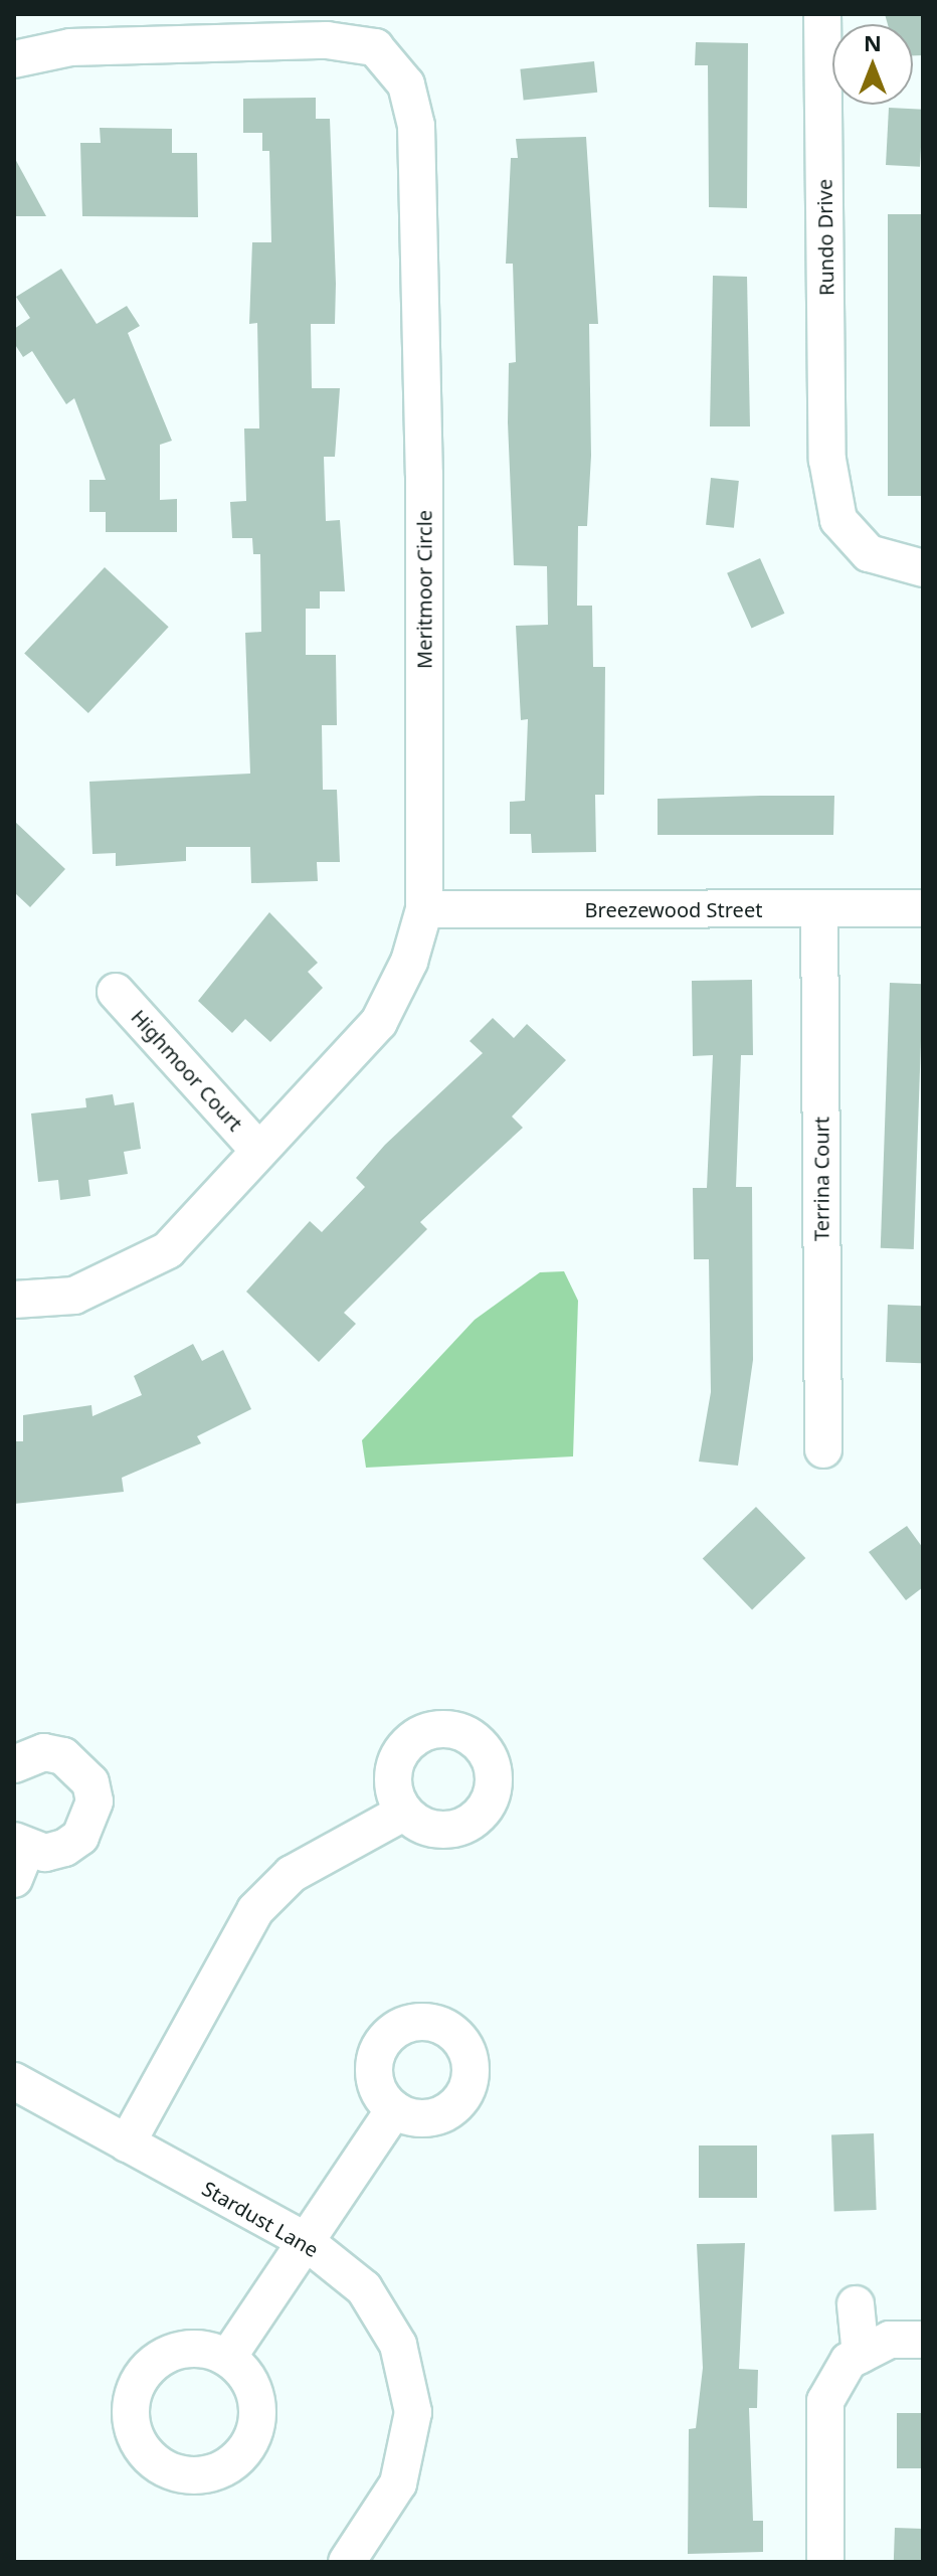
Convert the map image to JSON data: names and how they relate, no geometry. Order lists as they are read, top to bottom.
{
  "streets": {
    "street": [
      "Rundo Drive",
      "Meritmoor Circle",
      "Breezewood Street",
      "Highmoor Court",
      "Terrina Court",
      "Stardust Lane"
    ]
  },
  "crossings": [
    ["Meritmoor Circle", "Breezewood Street"],
    ["Meritmoor Circle", "Highmoor Court"],
    ["Breezewood Street", "Terrina Court"]
  ],
  "north": "top"
}
